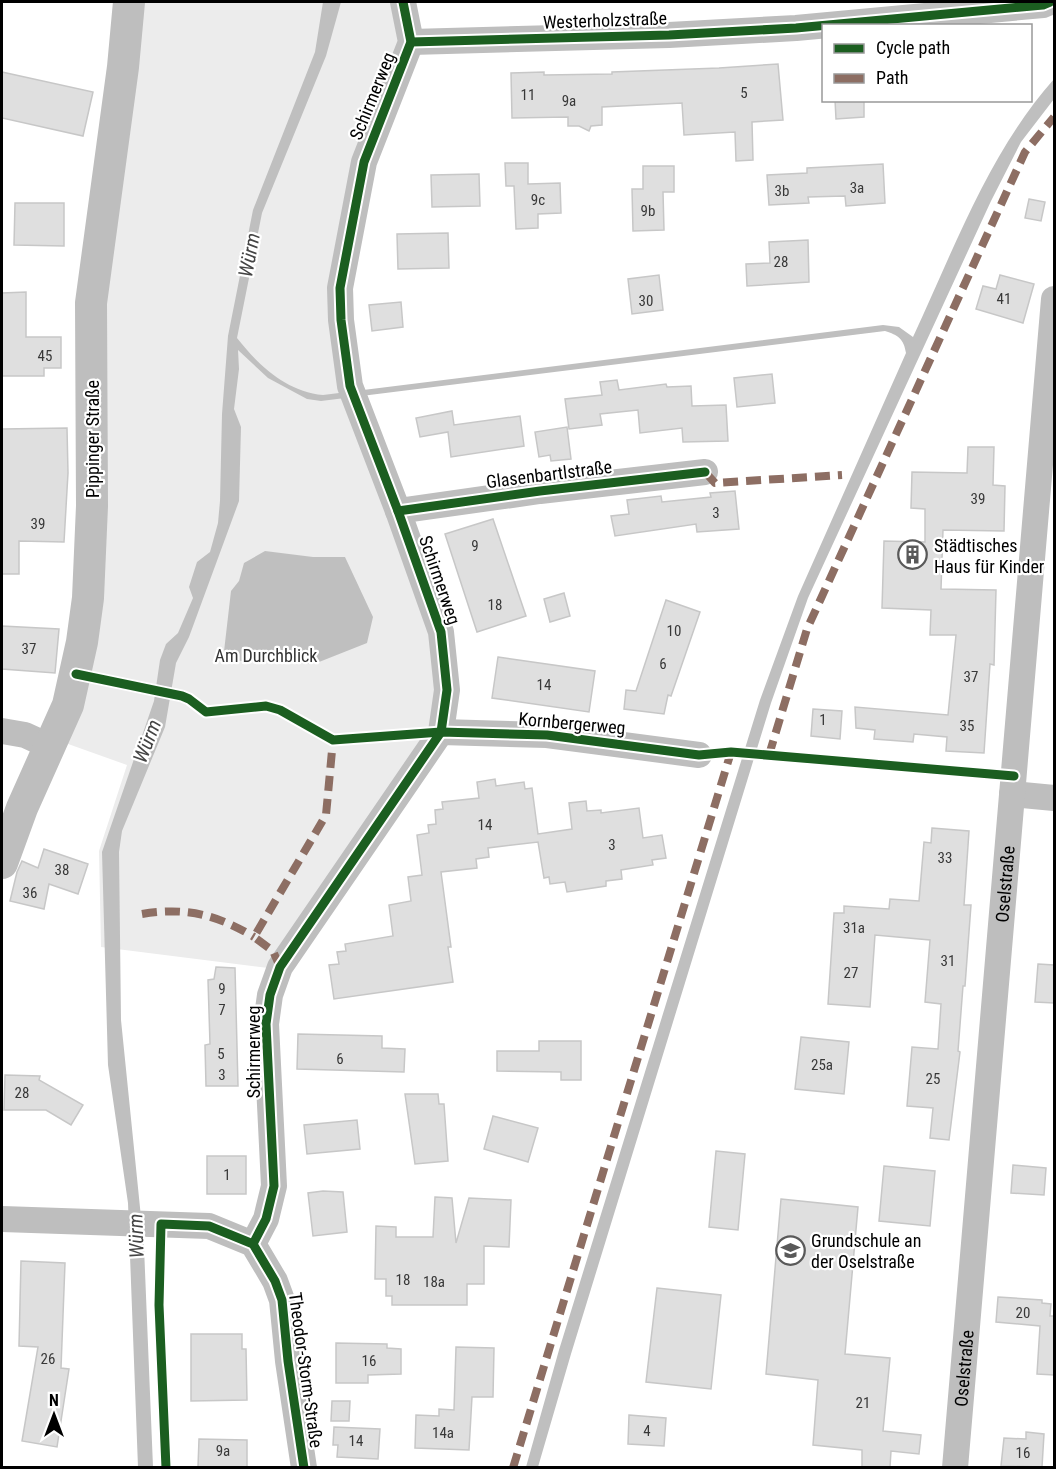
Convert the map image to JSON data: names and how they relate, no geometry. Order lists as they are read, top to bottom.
{
  "streets": {
    "main road": ["Pippinger Straße"],
    "street": [
      "Westerholzstraße",
      "Schirmerweg",
      "Glasenbartlstraße",
      "Kornbergerweg",
      "Oselstraße",
      "Theodor-Storm-Straße"
    ]
  },
  "crossings": [
    ["Westerholzstraße", "Schirmerweg"],
    ["Schirmerweg", "Glasenbartlstraße"],
    ["Schirmerweg", "Kornbergerweg"],
    ["Schirmerweg", "Theodor-Storm-Straße"]
  ],
  "water": ["Würm"],
  "parks": ["Am Durchblick"],
  "places": {
    "building": ["Städtisches Haus für Kinder"],
    "school or university": ["Grundschule an der Oselstraße"]
  },
  "house_numbers": [
    "5",
    "11",
    "9a",
    "3a",
    "3b",
    "9c",
    "9b",
    "28",
    "41",
    "30",
    "45",
    "39",
    "3",
    "39",
    "9",
    "18",
    "10",
    "37",
    "6",
    "37",
    "14",
    "1",
    "35",
    "14",
    "3",
    "33",
    "38",
    "36",
    "31a",
    "31",
    "27",
    "9",
    "7",
    "5",
    "6",
    "25a",
    "3",
    "25",
    "28",
    "1",
    "18",
    "18a",
    "20",
    "26",
    "16",
    "21",
    "4",
    "14a",
    "14",
    "9a",
    "16"
  ],
  "legend": ["Cycle path", "Path"],
  "north": "top"
}
